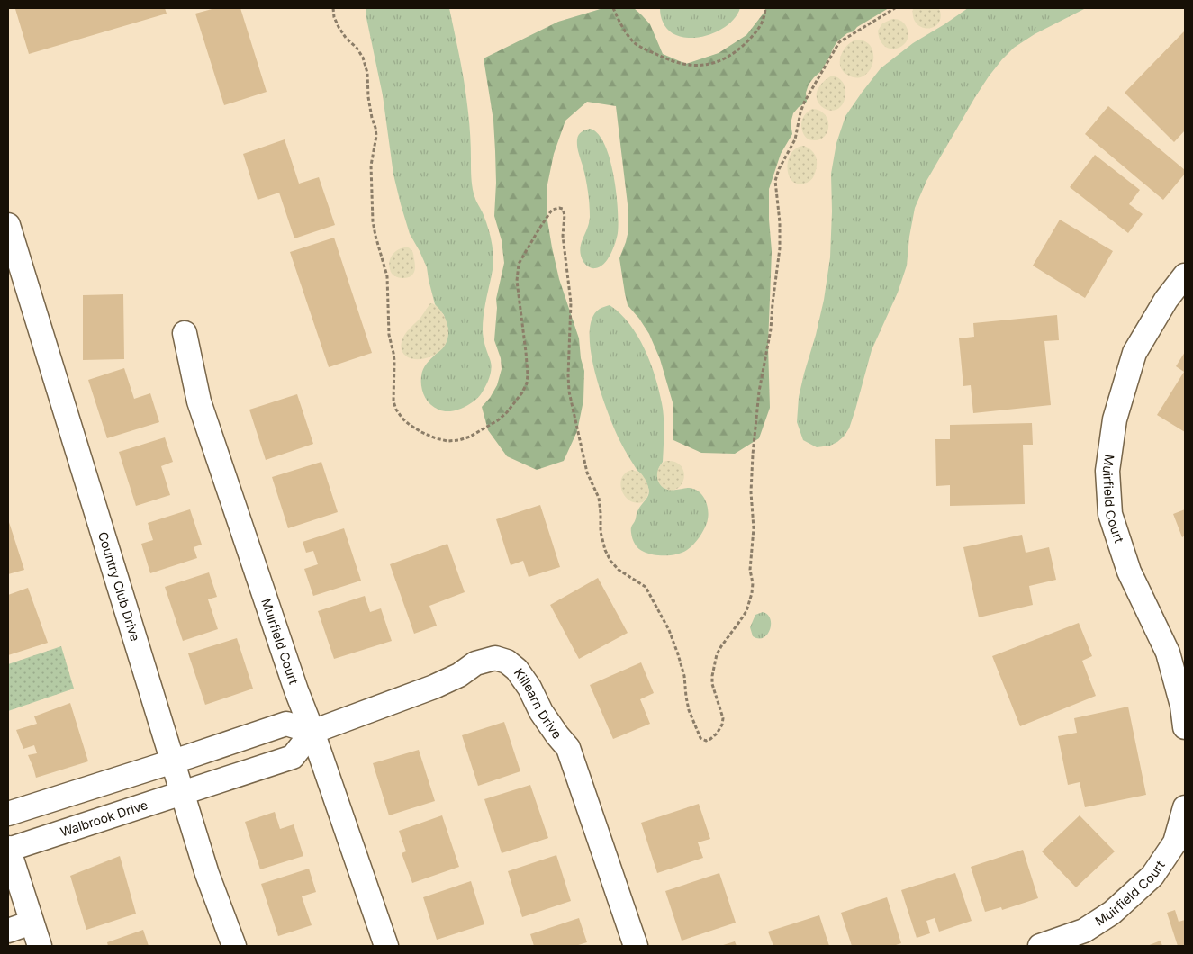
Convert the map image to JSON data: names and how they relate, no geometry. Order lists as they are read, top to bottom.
{
  "streets": {
    "street": [
      "Muirfield Court",
      "Country Club Drive",
      "Killearn Drive",
      "Walbrook Drive"
    ]
  },
  "crossings": [
    ["Muirfield Court", "Killearn Drive"],
    ["Country Club Drive", "Walbrook Drive"]
  ]
}
